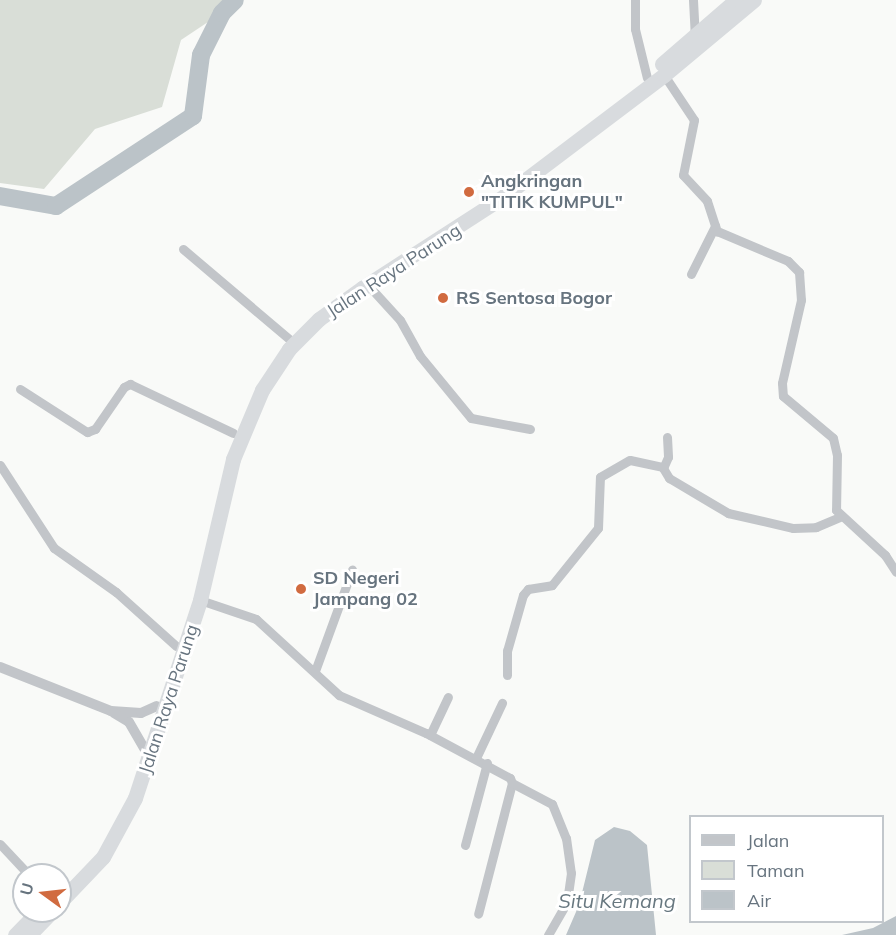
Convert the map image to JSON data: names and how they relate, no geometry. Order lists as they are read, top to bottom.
{
  "streets": {
    "highway": ["Jalan Raya Parung"]
  },
  "water": ["Situ Kemang"],
  "places": ["Angkringan \"TITIK KUMPUL\"", "RS Sentosa Bogor", "SD Negeri Jampang 02"],
  "legend": ["Jalan", "Taman", "Air"],
  "north": "left"
}
